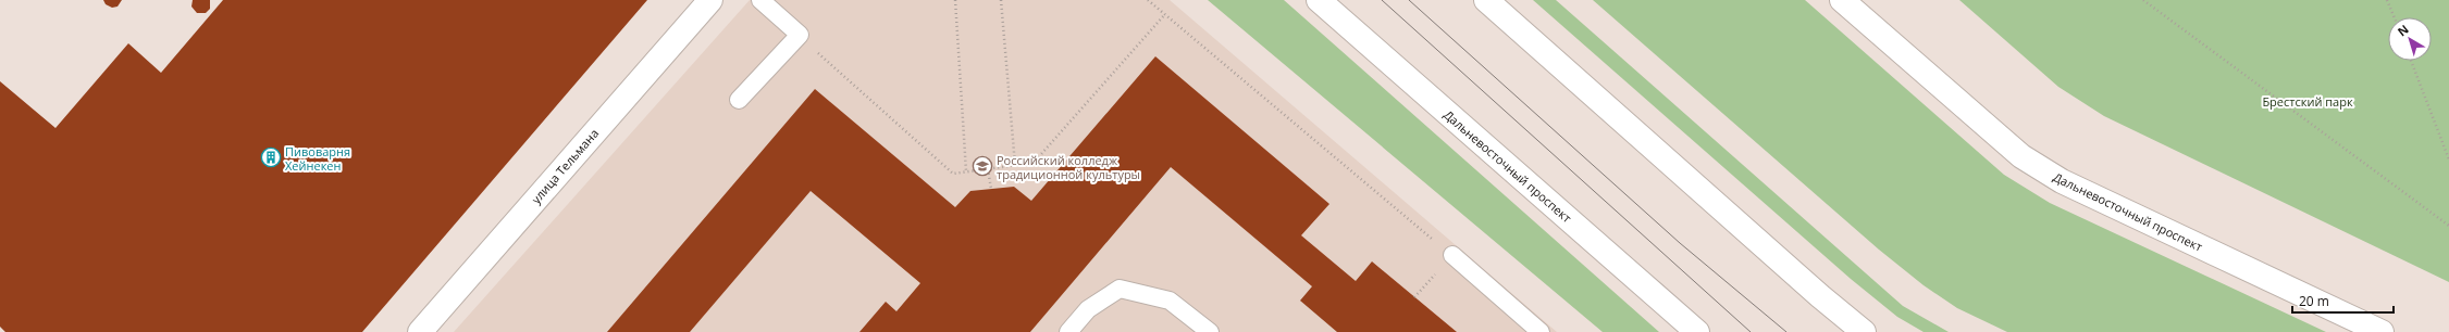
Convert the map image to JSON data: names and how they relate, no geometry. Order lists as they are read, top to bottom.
{
  "streets": {
    "street": ["улица Тельмана", "Дальневосточный проспект"]
  },
  "parks": ["Брестский парк"],
  "places": {
    "building": ["Пивоварня Хейнекен"],
    "school or university": ["Российский колледж традиционной культуры"]
  },
  "scale_bar": "20 m",
  "north": "top left"
}
